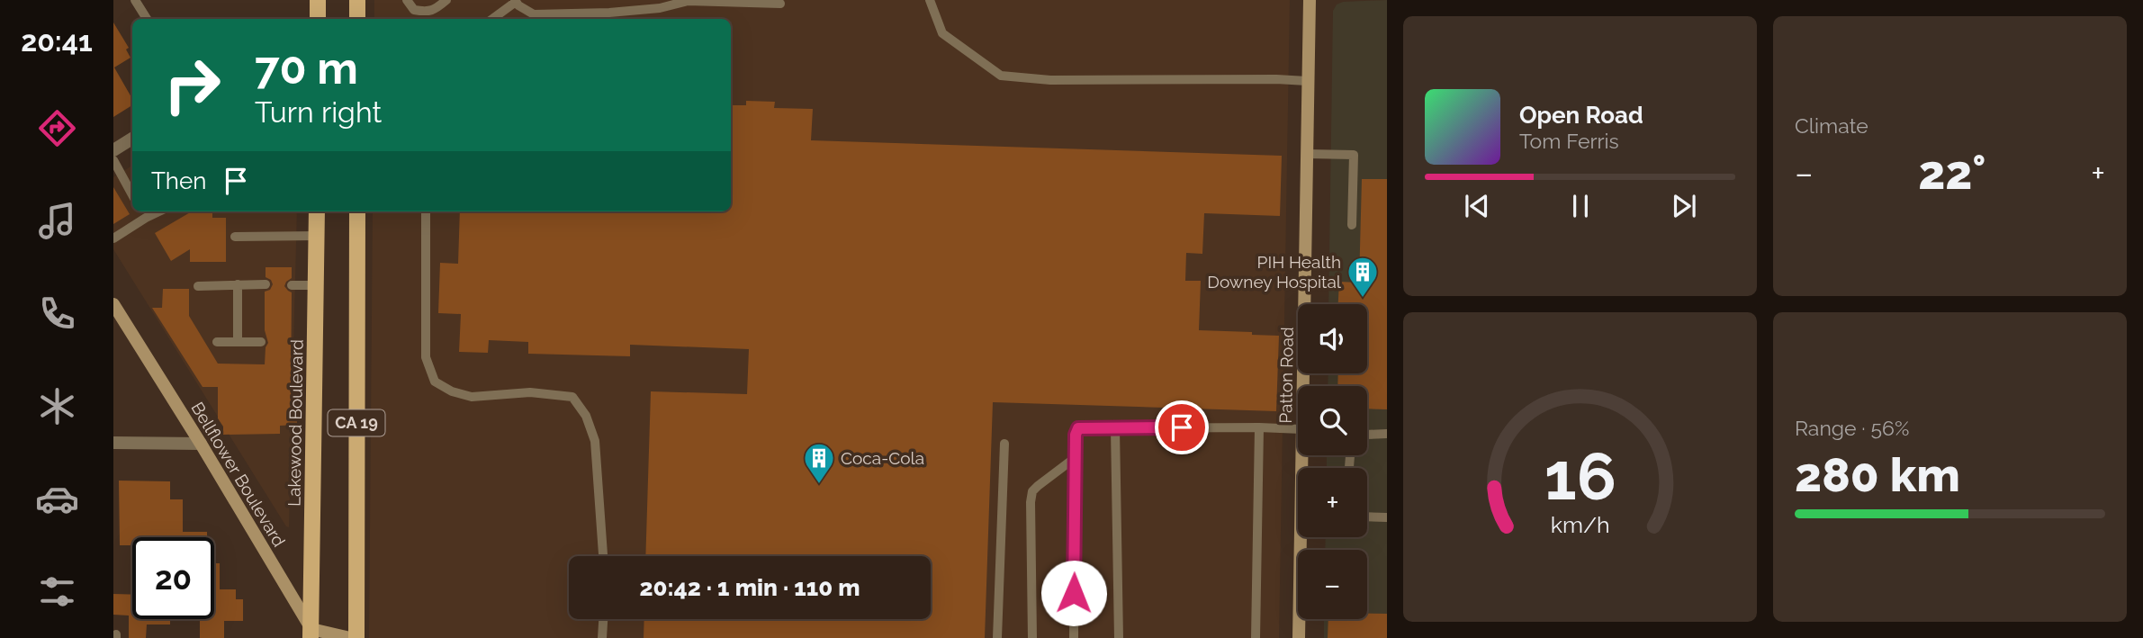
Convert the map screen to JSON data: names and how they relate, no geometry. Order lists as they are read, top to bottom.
{
  "streets": {
    "main road": ["Lakewood Boulevard", "CA 19"],
    "street": ["Patton Road", "Bellflower Boulevard"]
  },
  "crossings": [
    ["Lakewood Boulevard", "Bellflower Boulevard"]
  ],
  "places": {
    "building": ["PIH Health Downey Hospital", "Coca-Cola"]
  },
  "page": {
    "tabs": "20:41",
    "tile": [
      "Climate",
      ["Range · 56%", "280 km"]
    ],
    "turn": ["70 m", "Turn right"],
    "song": ["Open Road", "Tom Ferris"],
    "heat": ["−", "22°", "+"],
    "then": "Then",
    "map_buttons": ["+", "−"],
    "limit": "20",
    "trip": "20:42 · 1 min · 110 m",
    "gauge": ["16", "km/h"]
  }
}
